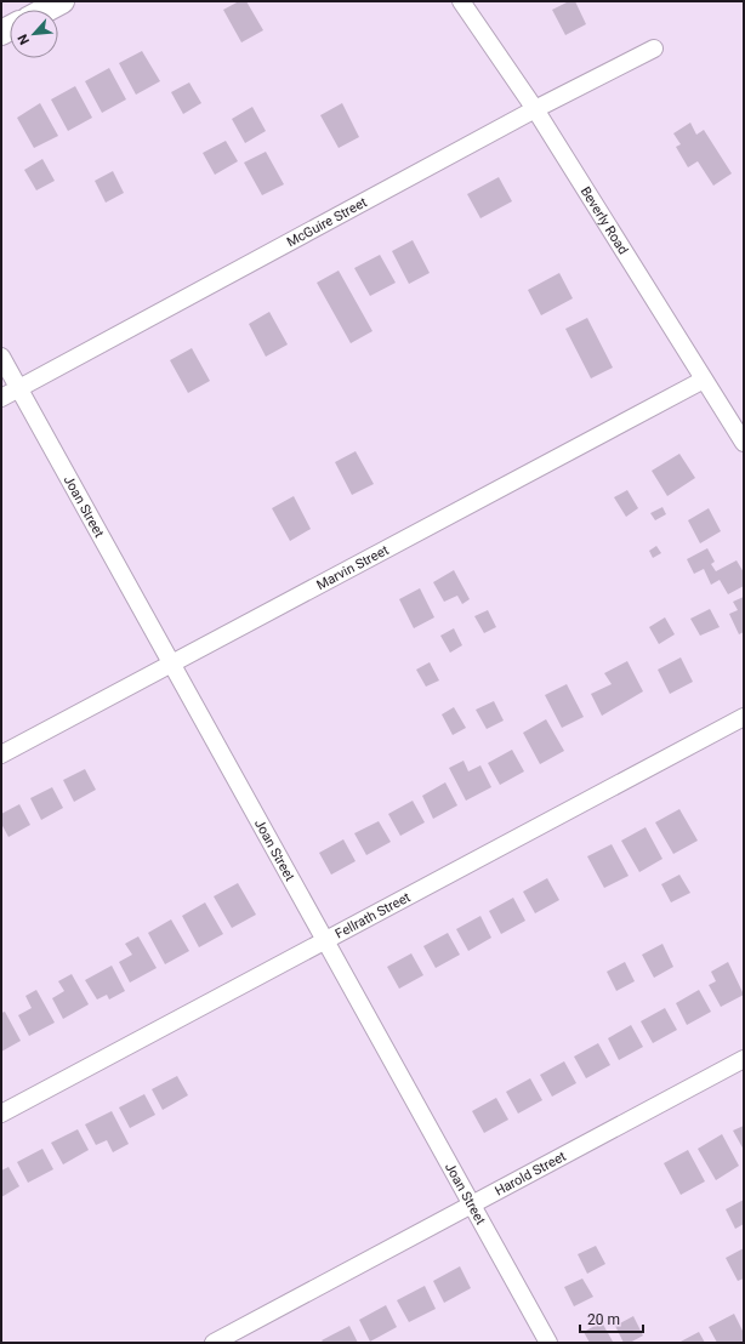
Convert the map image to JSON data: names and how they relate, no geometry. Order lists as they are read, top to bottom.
{
  "streets": {
    "street": [
      "Beverly Road",
      "McGuire Street",
      "Joan Street",
      "Marvin Street",
      "Fellrath Street",
      "Harold Street"
    ]
  },
  "crossings": [
    ["Beverly Road", "McGuire Street"],
    ["Beverly Road", "Marvin Street"],
    ["McGuire Street", "Joan Street"],
    ["Joan Street", "Marvin Street"],
    ["Joan Street", "Fellrath Street"],
    ["Joan Street", "Harold Street"]
  ],
  "scale_bar": "20 m",
  "north": "bottom left"
}
